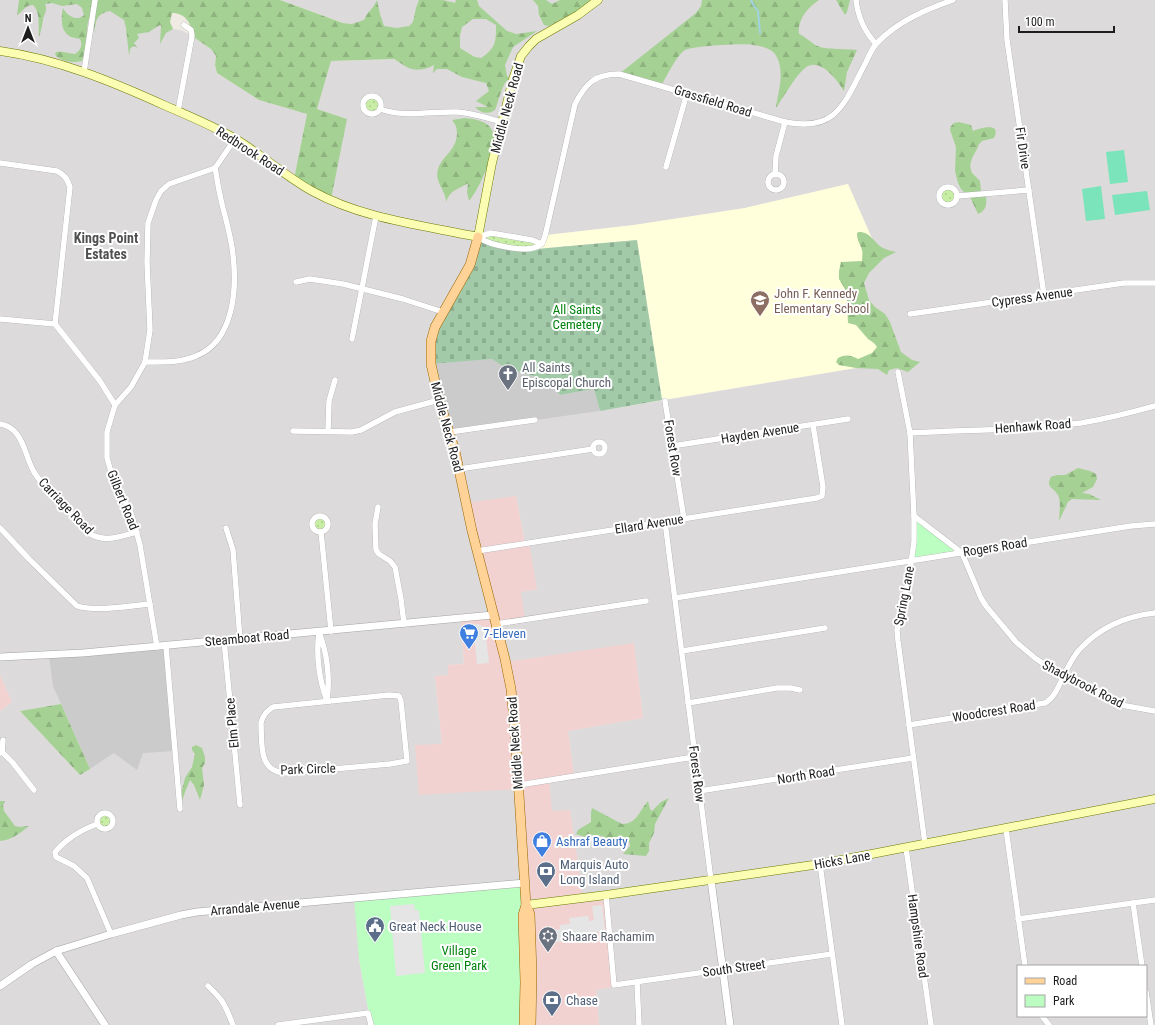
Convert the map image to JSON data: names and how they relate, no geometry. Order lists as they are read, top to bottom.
{
  "streets": {
    "main road": ["Middle Neck Road", "Redbrook Road", "Hicks Lane"],
    "street": [
      "Grassfield Road",
      "Fir Drive",
      "Cypress Avenue",
      "Henhawk Road",
      "Hayden Avenue",
      "Forest Row",
      "Gilbert Road",
      "Carriage Road",
      "Ellard Avenue",
      "Rogers Road",
      "Spring Lane",
      "Steamboat Road",
      "Shadybrook Road",
      "Woodcrest Road",
      "Elm Place",
      "Park Circle",
      "North Road",
      "Arrandale Avenue",
      "Hampshire Road",
      "South Street"
    ]
  },
  "crossings": [
    ["Middle Neck Road", "Redbrook Road"],
    ["Middle Neck Road", "Ellard Avenue"],
    ["Middle Neck Road", "Steamboat Road"],
    ["Middle Neck Road", "Hicks Lane"],
    ["Middle Neck Road", "Arrandale Avenue"],
    ["Fir Drive", "Cypress Avenue"],
    ["Henhawk Road", "Spring Lane"],
    ["Hayden Avenue", "Forest Row"],
    ["Hayden Avenue", "Ellard Avenue"],
    ["Forest Row", "Ellard Avenue"],
    ["Forest Row", "Rogers Road"],
    ["Forest Row", "North Road"],
    ["Forest Row", "Hicks Lane"],
    ["Forest Row", "South Street"],
    ["Gilbert Road", "Carriage Road"],
    ["Gilbert Road", "Steamboat Road"],
    ["Rogers Road", "Spring Lane"],
    ["Rogers Road", "Shadybrook Road"],
    ["Spring Lane", "Shadybrook Road"],
    ["Spring Lane", "Woodcrest Road"],
    ["Spring Lane", "North Road"],
    ["Spring Lane", "Hicks Lane"],
    ["Steamboat Road", "Elm Place"],
    ["Shadybrook Road", "Woodcrest Road"],
    ["Hicks Lane", "Hampshire Road"],
    ["Hicks Lane", "South Street"]
  ],
  "districts": ["Kings Point Estates"],
  "parks": ["All Saints Cemetery", "Village Green Park"],
  "places": {
    "school or university": ["John F. Kennedy Elementary School"],
    "church": ["All Saints Episcopal Church"],
    "supermarket": ["7-Eleven"],
    "shop": ["Ashraf Beauty"],
    "bank": ["Marquis Auto Long Island", "Chase"],
    "public building": ["Great Neck House"],
    "synagogue": ["Shaare Rachamim"]
  },
  "legend": ["Road", "Park"],
  "scale_bar": "100 m",
  "north": "top"
}
